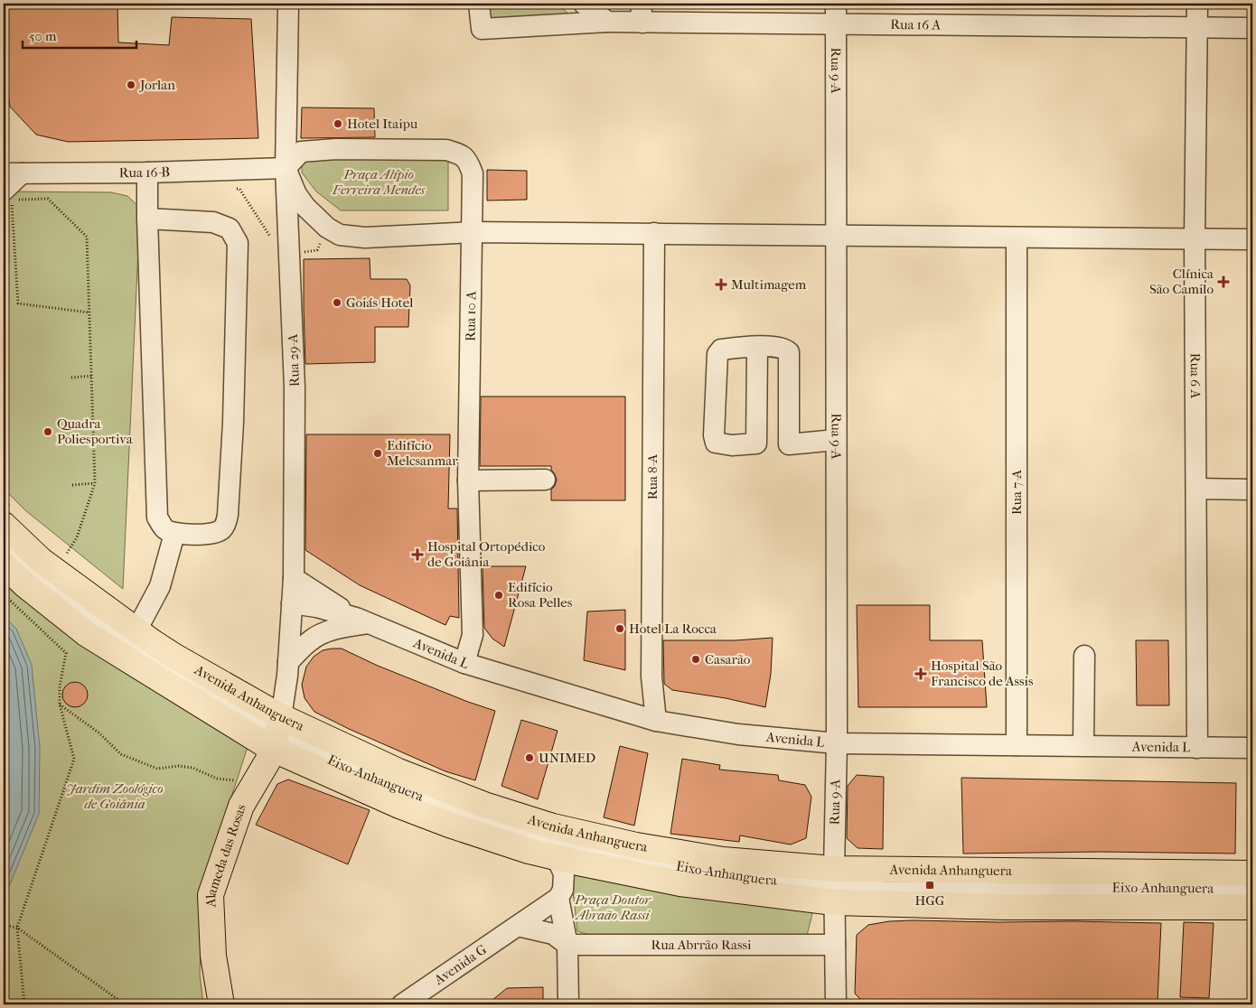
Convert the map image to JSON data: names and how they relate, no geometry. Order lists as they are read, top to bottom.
{
  "streets": {
    "main road": ["Avenida Anhanguera", "Alameda das Rosas"],
    "street": [
      "Rua 16 A",
      "Rua 9-A",
      "Rua 16-B",
      "Rua 10 A",
      "Rua 29-A",
      "Rua 6 A",
      "Rua 8-A",
      "Rua 7-A",
      "Avenida L",
      "Eixo-Anhanguera",
      "Rua Abrrão Rassi",
      "Avenida G"
    ]
  },
  "crossings": [
    ["Rua 16 A", "Rua 9-A"],
    ["Rua 16 A", "Rua 6 A"],
    ["Rua 9-A", "Avenida L"],
    ["Rua 9-A", "Avenida Anhanguera"],
    ["Rua 9-A", "Eixo-Anhanguera"],
    ["Rua 9-A", "Rua Abrrão Rassi"],
    ["Rua 16-B", "Rua 10 A"],
    ["Rua 16-B", "Rua 29-A"],
    ["Rua 10 A", "Rua 29-A"],
    ["Rua 10 A", "Avenida L"],
    ["Rua 29-A", "Avenida L"],
    ["Rua 29-A", "Avenida Anhanguera"],
    ["Rua 29-A", "Eixo-Anhanguera"],
    ["Rua 29-A", "Alameda das Rosas"],
    ["Rua 6 A", "Avenida L"],
    ["Rua 8-A", "Avenida L"],
    ["Rua 7-A", "Avenida L"],
    ["Avenida Anhanguera", "Eixo-Anhanguera"],
    ["Avenida Anhanguera", "Alameda das Rosas"],
    ["Eixo-Anhanguera", "Alameda das Rosas"]
  ],
  "parks": ["Praça Alípio Ferreira Mendes", "Jardim Zoológico de Goiânia", "Praça Doutor Abraão Rassi"],
  "places": {
    "other": [
      "Jorlan",
      "Hotel Itaipu",
      "Goiás Hotel",
      "Quadra Poliesportiva",
      "Edifício Melcsanmar",
      "Edifício Rosa Pelles",
      "Hotel La Rocca",
      "Casarão",
      "UNIMED"
    ],
    "health": [
      "Clínica São Camilo",
      "Multimagem",
      "Hospital Ortopédico de Goiânia",
      "Hospital São Francisco de Assis"
    ],
    "transit": ["HGG"]
  },
  "scale_bar": "50 m"
}
